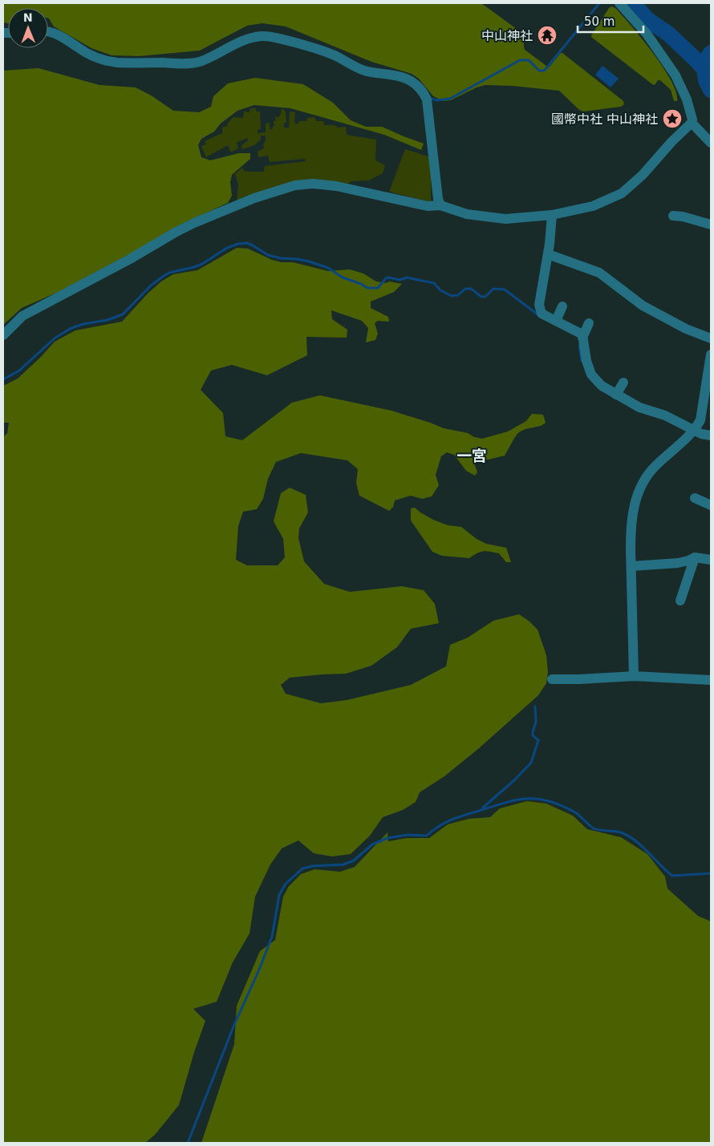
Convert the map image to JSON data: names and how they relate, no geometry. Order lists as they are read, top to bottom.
{
  "districts": ["一宮"],
  "places": {
    "temple": ["中山神社"],
    "place": ["國幣中社 中山神社"]
  },
  "scale_bar": "50 m",
  "north": "top"
}
